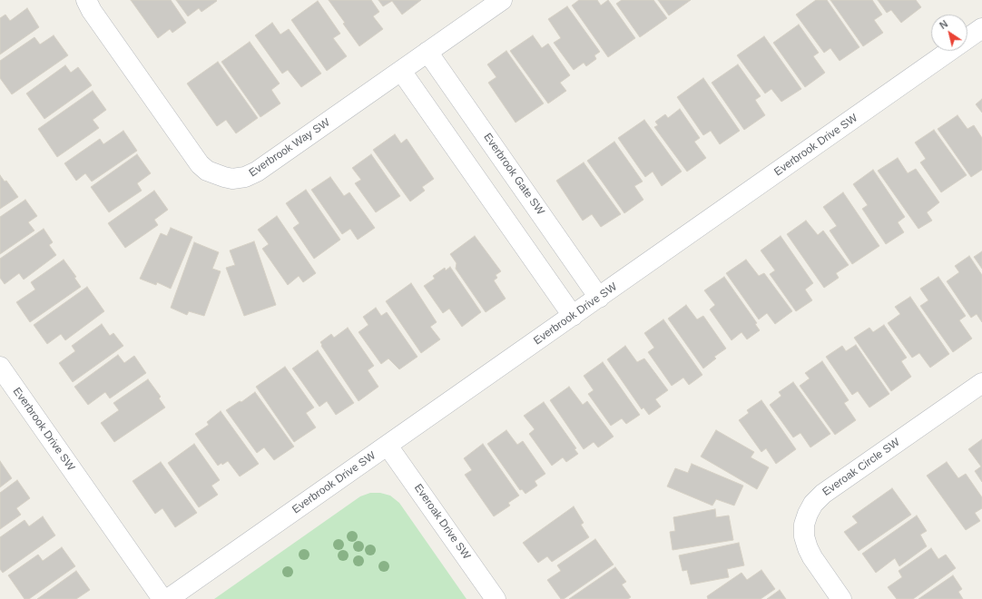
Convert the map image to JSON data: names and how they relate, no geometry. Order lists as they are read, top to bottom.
{
  "streets": {
    "street": [
      "Everbrook Drive SW",
      "Everbrook Way SW",
      "Everbrook Gate SW",
      "Everoak Circle SW",
      "Everoak Drive SW"
    ]
  },
  "crossings": [
    ["Everbrook Drive SW", "Everbrook Gate SW"],
    ["Everbrook Drive SW", "Everoak Drive SW"],
    ["Everbrook Way SW", "Everbrook Gate SW"]
  ],
  "north": "top left"
}
